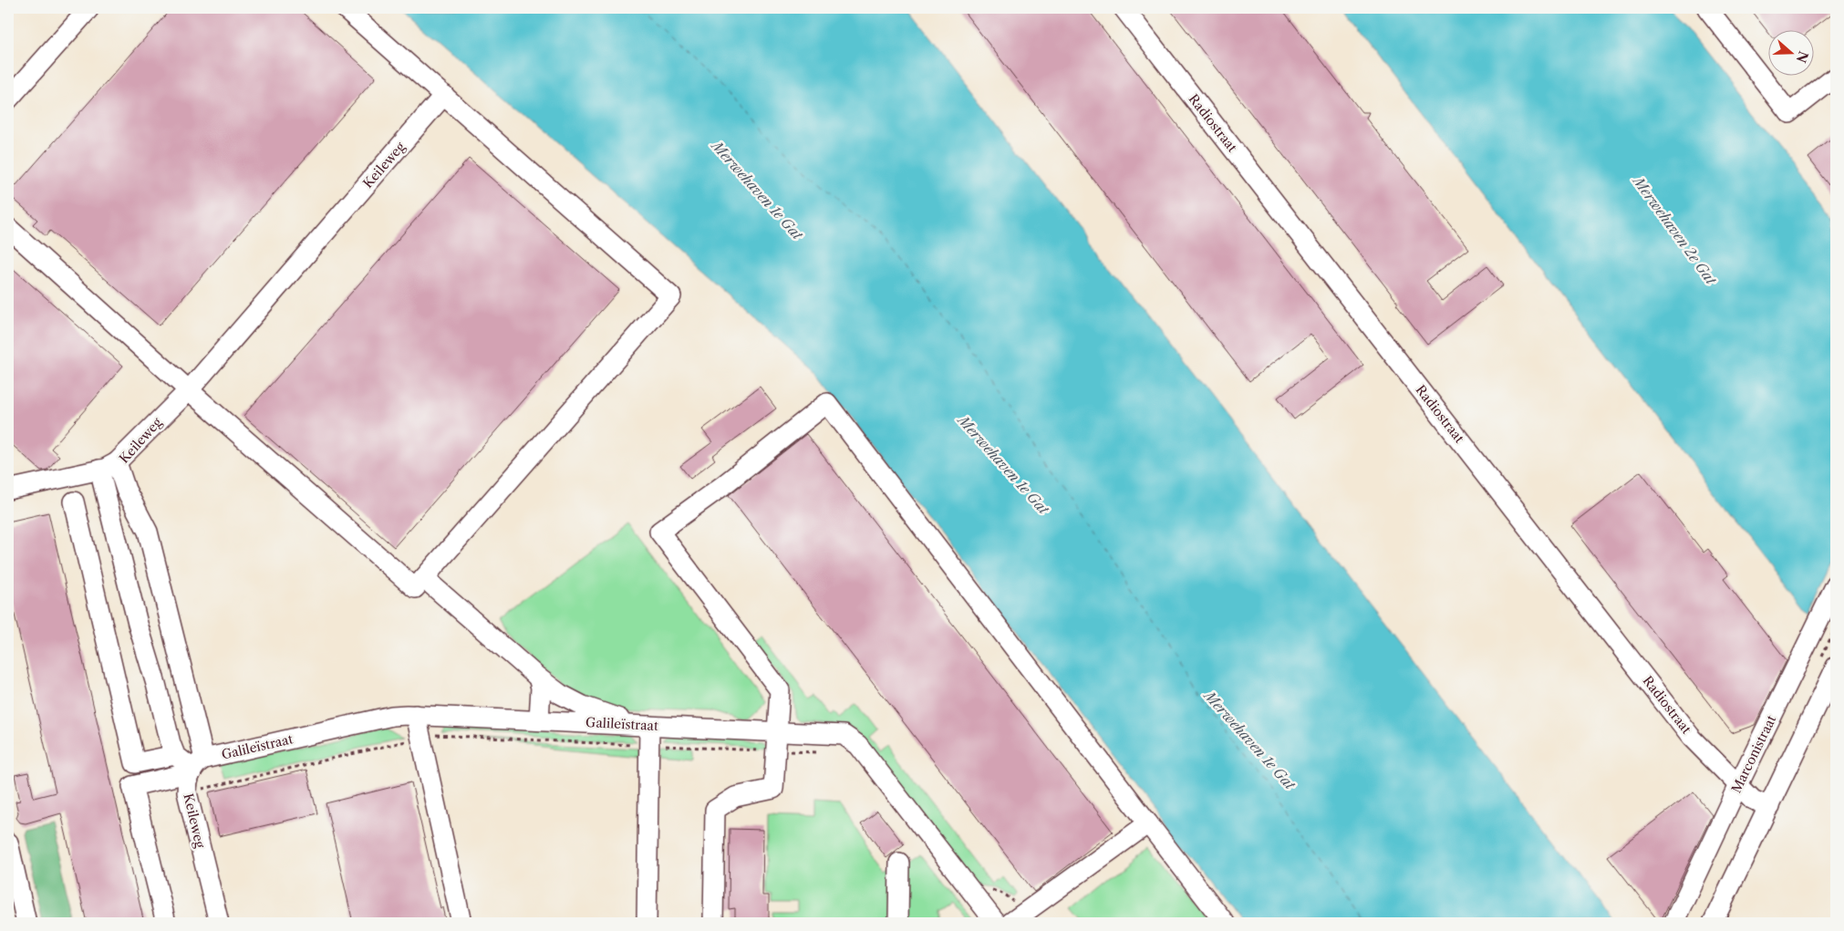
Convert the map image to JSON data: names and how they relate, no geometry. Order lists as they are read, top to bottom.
{
  "streets": {
    "street": [
      "Radiostraat",
      "Keileweg",
      "Galileïstraat",
      "Marconistraat"
    ]
  },
  "crossings": [
    ["Radiostraat", "Marconistraat"],
    ["Keileweg", "Galileïstraat"]
  ],
  "water": ["Merwehaven 1e Gat", "Merwehaven 2e Gat"],
  "north": "right"
}
